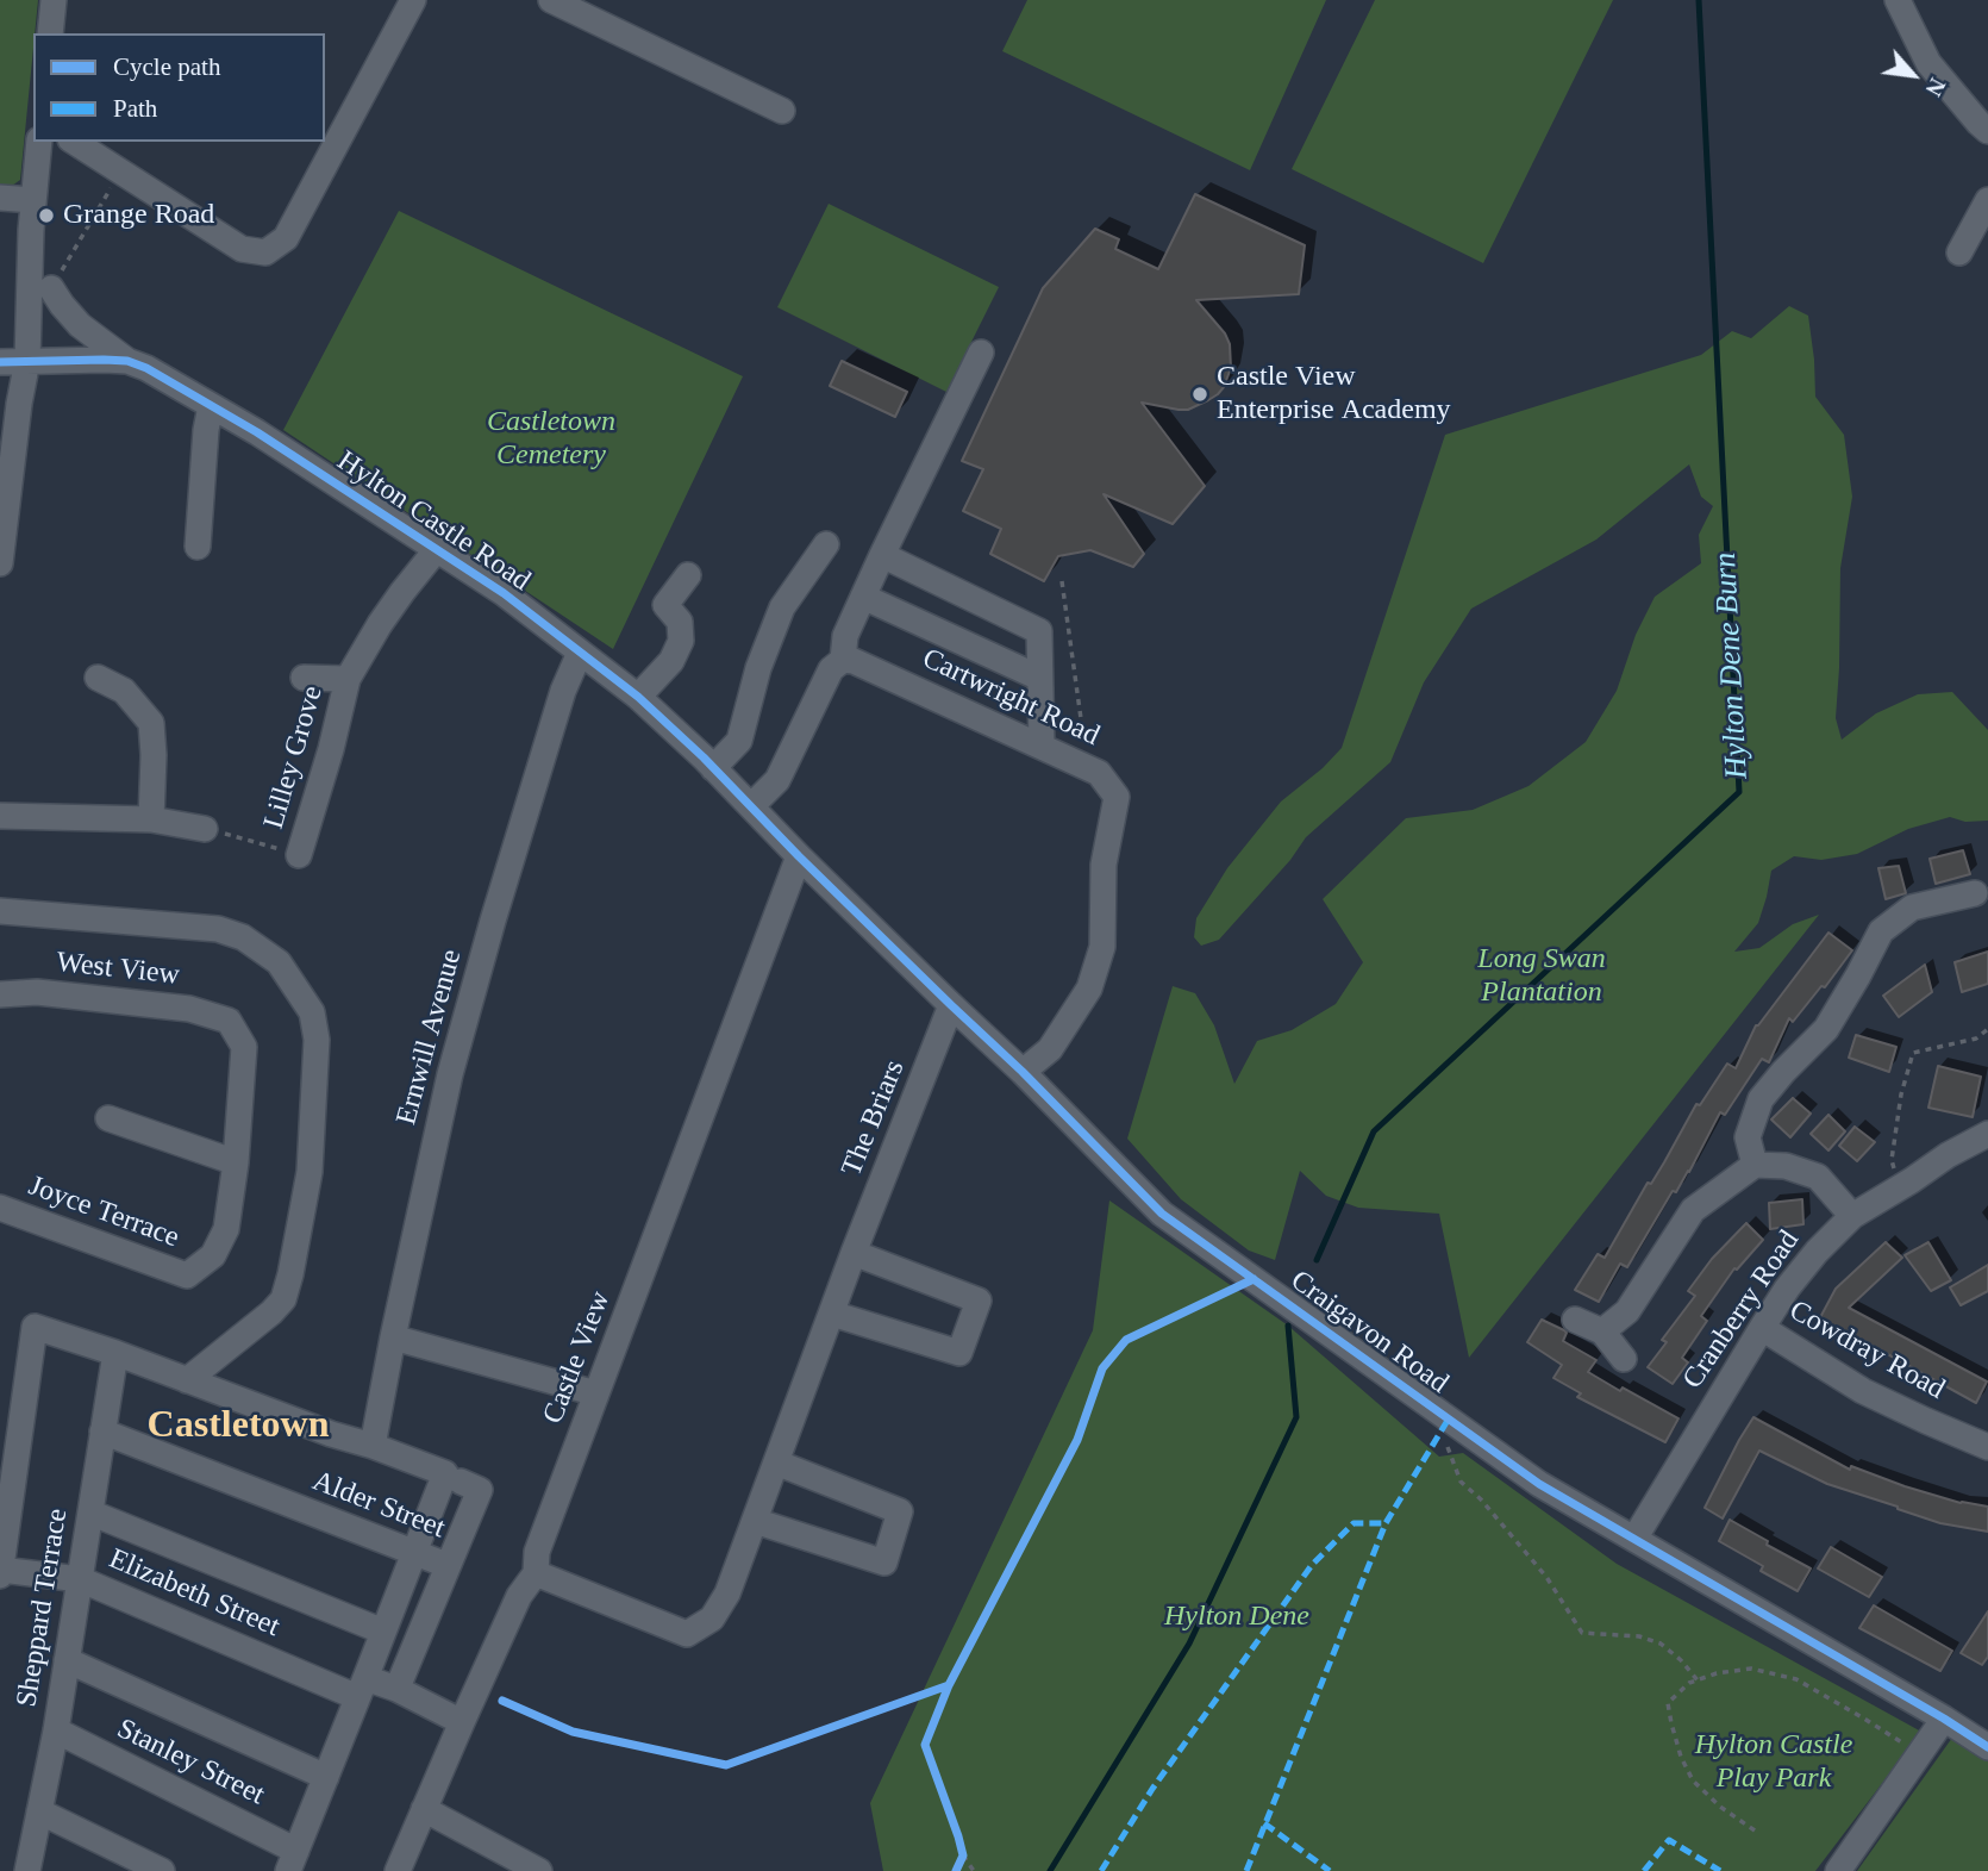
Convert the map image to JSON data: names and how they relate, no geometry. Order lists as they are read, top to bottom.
{
  "streets": {
    "street": [
      "Hylton Castle Road",
      "Cartwright Road",
      "Lilley Grove",
      "West View",
      "Ernwill Avenue",
      "The Briars",
      "Joyce Terrace",
      "Cranberry Road",
      "Craigavon Road",
      "Cowdray Road",
      "Castle View",
      "Alder Street",
      "Elizabeth Street",
      "Sheppard Terrace",
      "Stanley Street"
    ]
  },
  "crossings": [
    ["Hylton Castle Road", "Lilley Grove"],
    ["Hylton Castle Road", "Ernwill Avenue"],
    ["Hylton Castle Road", "Craigavon Road"],
    ["Hylton Castle Road", "Castle View"],
    ["Cartwright Road", "Craigavon Road"],
    ["West View", "Joyce Terrace"],
    ["The Briars", "Craigavon Road"],
    ["The Briars", "Castle View"],
    ["Cranberry Road", "Craigavon Road"],
    ["Cranberry Road", "Cowdray Road"],
    ["Craigavon Road", "Castle View"],
    ["Castle View", "Elizabeth Street"],
    ["Alder Street", "Sheppard Terrace"],
    ["Elizabeth Street", "Sheppard Terrace"],
    ["Sheppard Terrace", "Stanley Street"]
  ],
  "districts": ["Castletown"],
  "water": ["Hylton Dene Burn"],
  "parks": [
    "Castletown Cemetery",
    "Long Swan Plantation",
    "Hylton Dene",
    "Hylton Castle Play Park"
  ],
  "places": ["Grange Road", "Castle View Enterprise Academy"],
  "legend": ["Cycle path", "Path"],
  "north": "bottom right"
}
